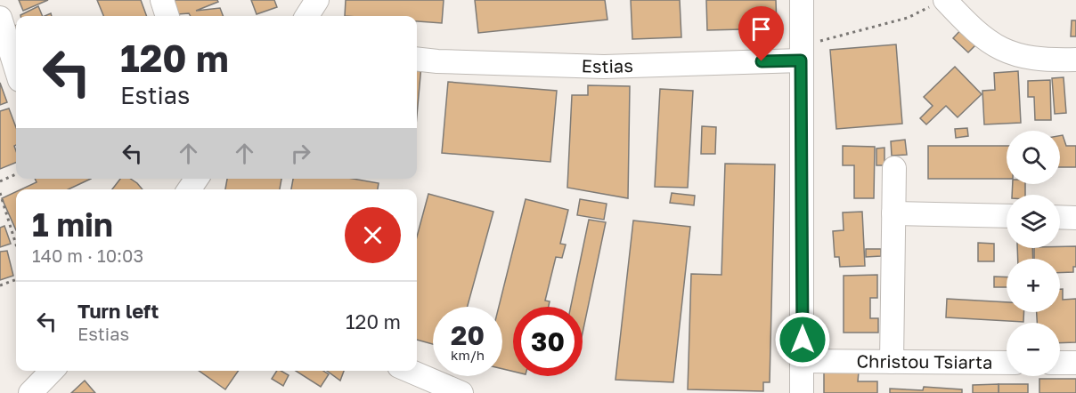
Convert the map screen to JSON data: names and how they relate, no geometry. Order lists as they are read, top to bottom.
{
  "streets": {
    "street": ["Estias", "Christou Tsiarta"]
  },
  "page": {
    "turn": ["120 m", "Estias"],
    "map_buttons": ["+", "−"],
    "heading": ["1 min", "140 m · 10:03"],
    "list": [
      {
        "name": "Turn left",
        "note": "Estias",
        "value": "120 m"
      }
    ],
    "speed": "20 km/h",
    "limit": "30"
  }
}
